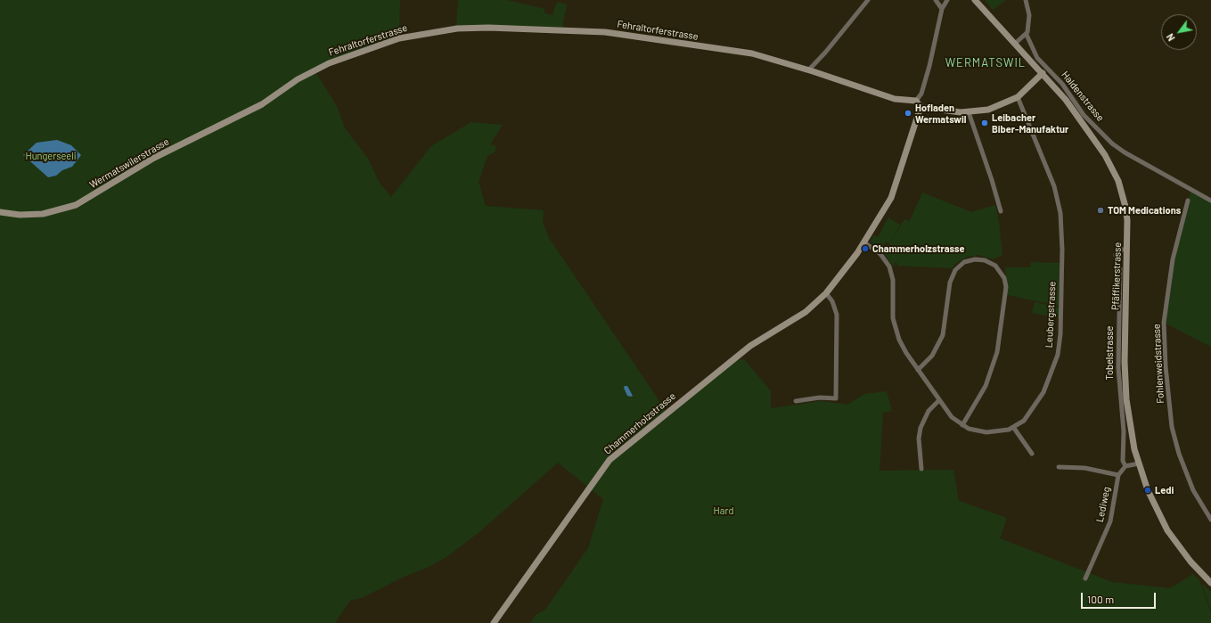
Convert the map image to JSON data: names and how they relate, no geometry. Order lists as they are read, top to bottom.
{
  "streets": {
    "street": [
      "Fehraltorferstrasse",
      "Haldenstrasse",
      "Wermatswilerstrasse",
      "Pfäffikerstrasse",
      "Leubergstrasse",
      "Tobelstrasse",
      "Fohlenweidstrasse",
      "Chammerholzstrasse",
      "Lediweg"
    ]
  },
  "crossings": [
    ["Fehraltorferstrasse", "Wermatswilerstrasse"],
    ["Pfäffikerstrasse", "Tobelstrasse"],
    ["Leubergstrasse", "Chammerholzstrasse"],
    ["Tobelstrasse", "Lediweg"]
  ],
  "districts": ["WERMATSWIL"],
  "parks": ["Hungerseeli", "Hard"],
  "places": [
    "Hofladen Wermatswil",
    "Leibacher Biber-Manufaktur",
    "TOM Medications",
    "Chammerholzstrasse",
    "Ledi"
  ],
  "scale_bar": "100 m",
  "north": "bottom left"
}
